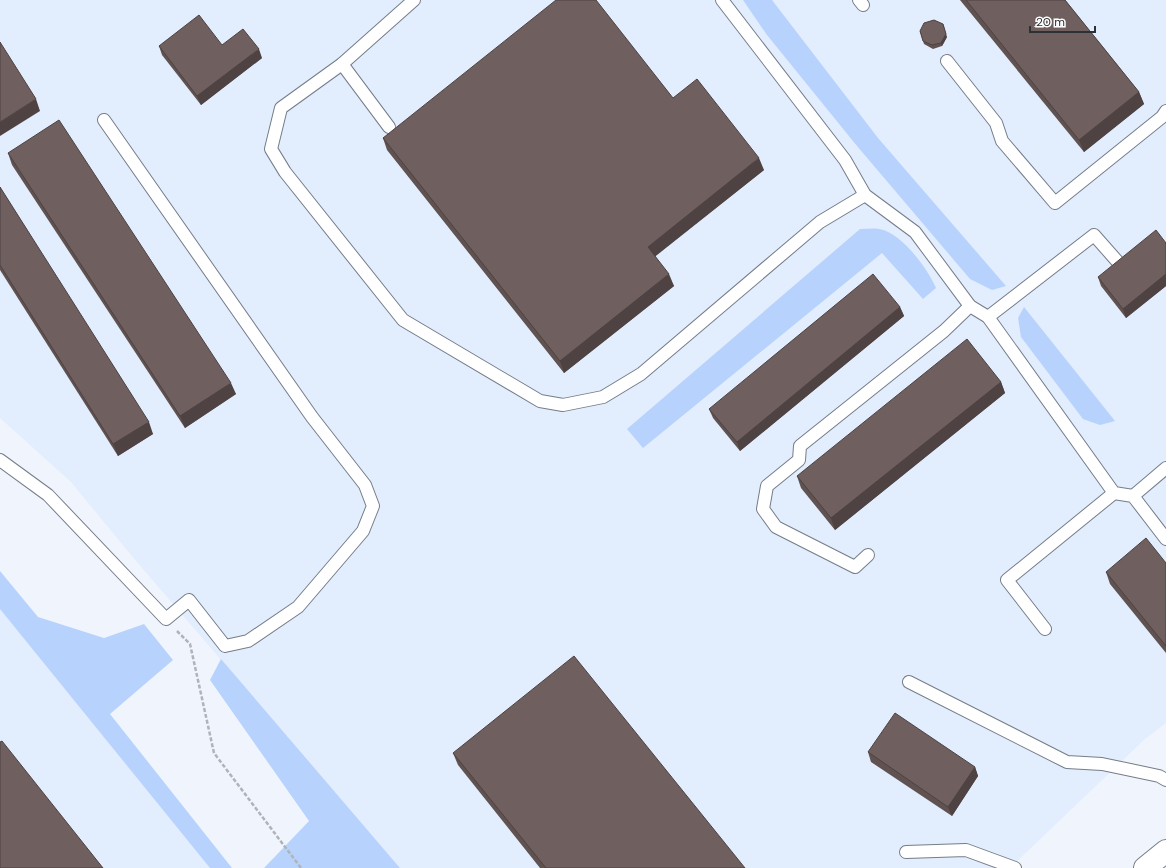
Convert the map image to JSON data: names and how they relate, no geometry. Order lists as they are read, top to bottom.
{
  "scale_bar": "20 m"
}
